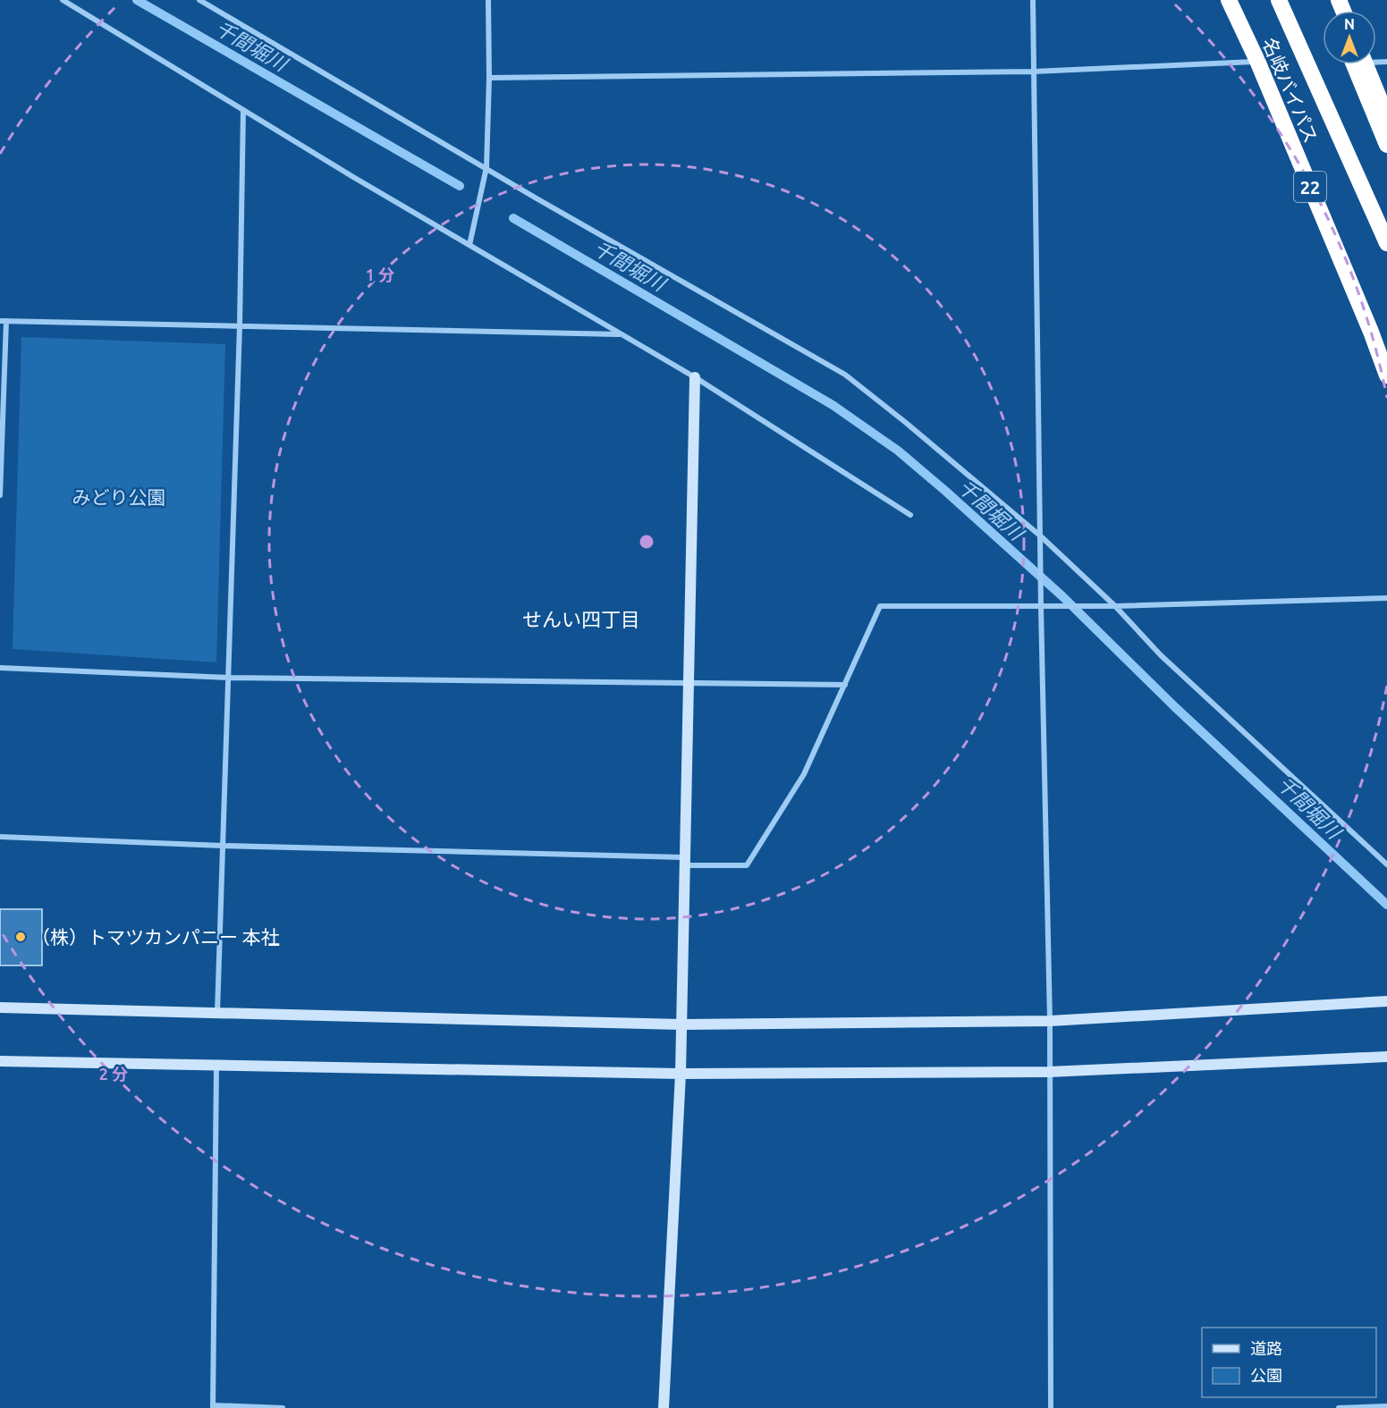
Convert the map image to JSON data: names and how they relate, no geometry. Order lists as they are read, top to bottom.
{
  "streets": {
    "highway": ["名岐バイパス", "22"]
  },
  "districts": ["せんい四丁目"],
  "water": ["千間堀川"],
  "parks": ["みどり公園"],
  "places": ["（株）トマツカンパニー 本社"],
  "legend": ["道路", "公園"],
  "north": "top",
  "rings": ["1 分", "2 分"]
}
